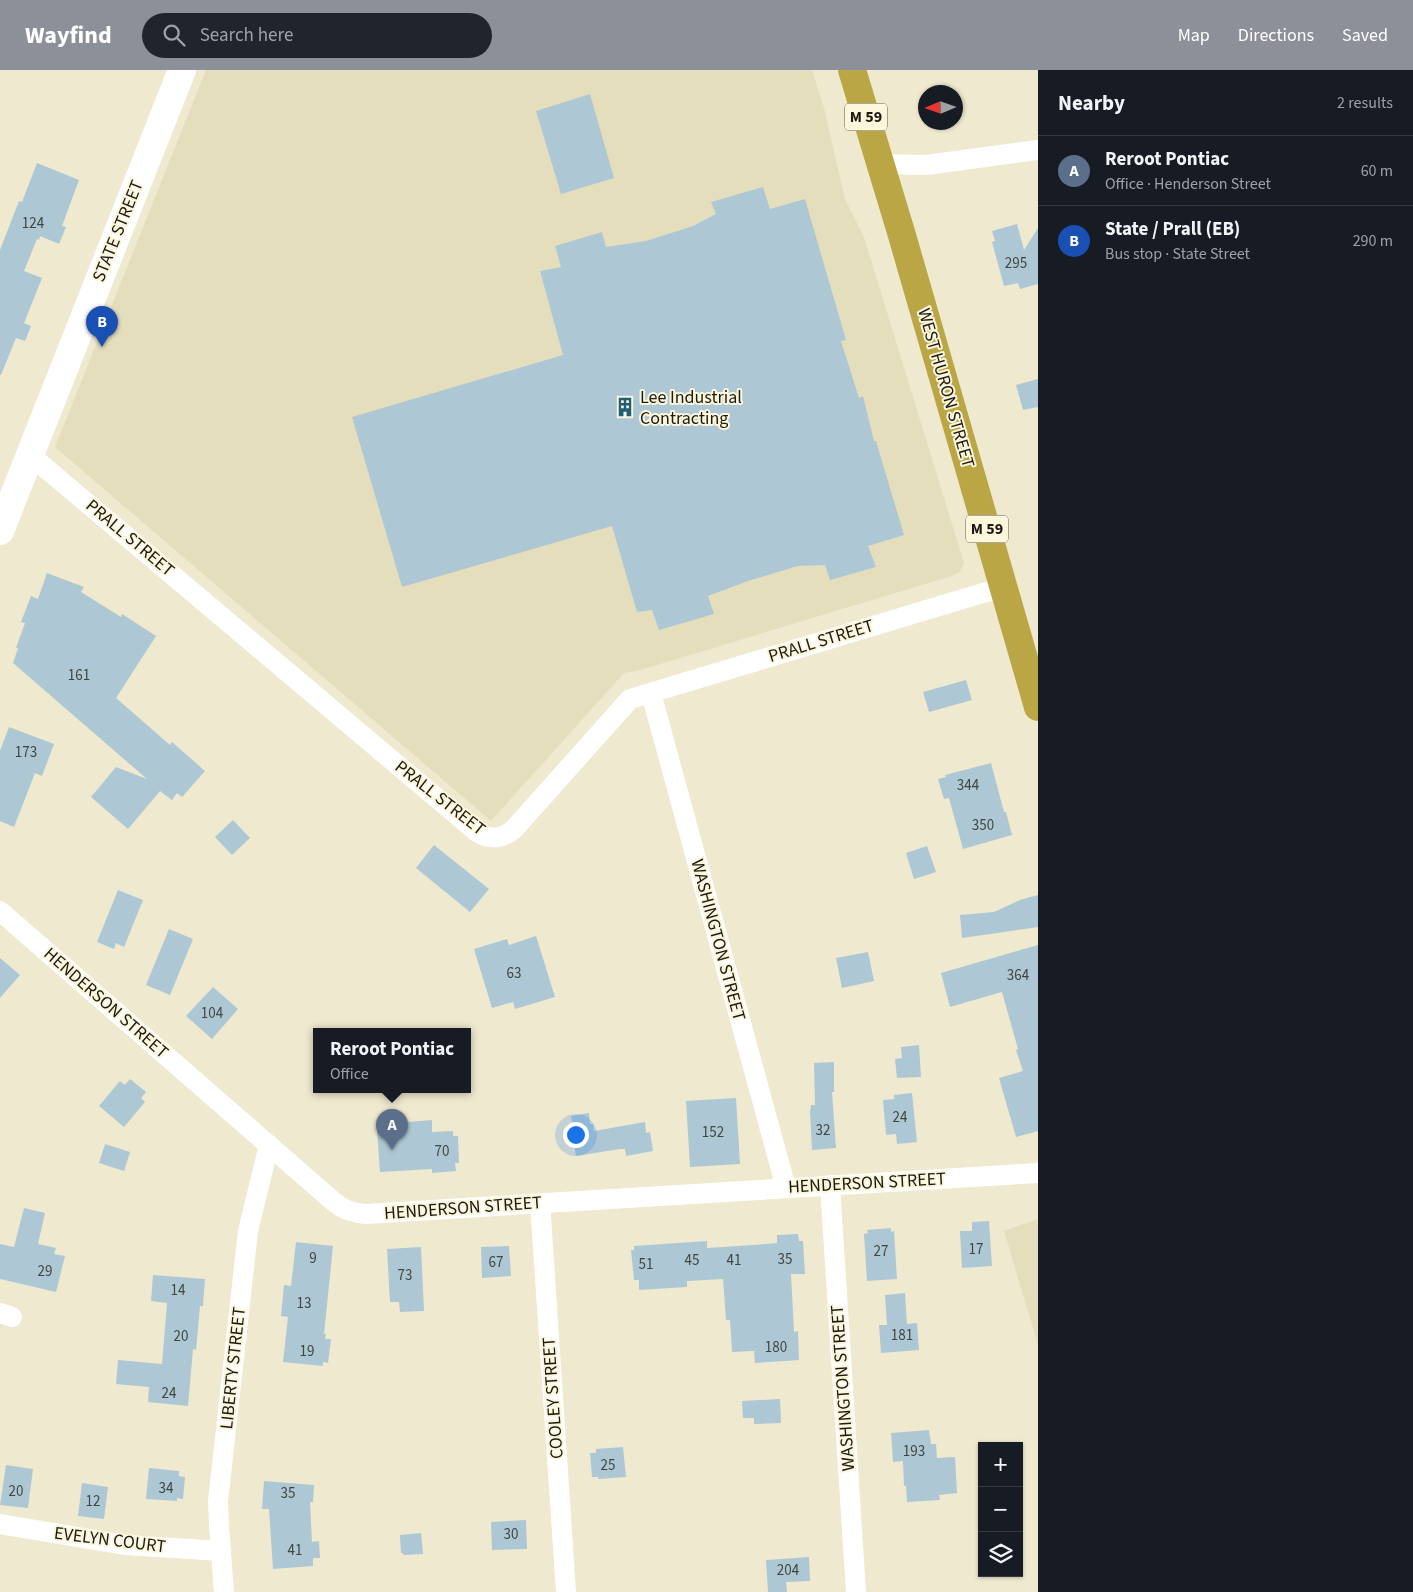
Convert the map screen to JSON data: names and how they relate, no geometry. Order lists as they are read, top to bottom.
{
  "streets": {
    "highway": ["M 59", "WEST HURON STREET"],
    "main road": ["STATE STREET"],
    "street": [
      "PRALL STREET",
      "WASHINGTON STREET",
      "HENDERSON STREET",
      "LIBERTY STREET",
      "COOLEY STREET",
      "EVELYN COURT"
    ]
  },
  "crossings": [
    ["STATE STREET", "PRALL STREET"],
    ["WEST HURON STREET", "PRALL STREET"],
    ["PRALL STREET", "WASHINGTON STREET"],
    ["WASHINGTON STREET", "HENDERSON STREET"],
    ["HENDERSON STREET", "LIBERTY STREET"],
    ["HENDERSON STREET", "COOLEY STREET"],
    ["LIBERTY STREET", "EVELYN COURT"]
  ],
  "places": {
    "building": ["Lee Industrial Contracting"]
  },
  "house_numbers": [
    "124",
    "295",
    "161",
    "173",
    "344",
    "350",
    "63",
    "364",
    "104",
    "24",
    "32",
    "152",
    "70",
    "17",
    "27",
    "9",
    "35",
    "45",
    "41",
    "67",
    "51",
    "29",
    "73",
    "14",
    "13",
    "181",
    "20",
    "180",
    "19",
    "24",
    "193",
    "25",
    "34",
    "20",
    "35",
    "12",
    "30",
    "41",
    "204"
  ],
  "north": "left",
  "page": {
    "header": "Wayfind",
    "search": "Search here",
    "nav": ["Map", "Directions", "Saved"],
    "heading": ["Nearby", "2 results"],
    "list": [
      {
        "mark": "A",
        "name": "Reroot Pontiac",
        "note": "Office · Henderson Street",
        "value": "60 m"
      },
      {
        "mark": "B",
        "name": "State / Prall (EB)",
        "note": "Bus stop · State Street",
        "value": "290 m"
      }
    ],
    "pins": ["B", "A"],
    "popup": ["Reroot Pontiac", "Office"],
    "map_buttons": ["+", "−"]
  }
}
